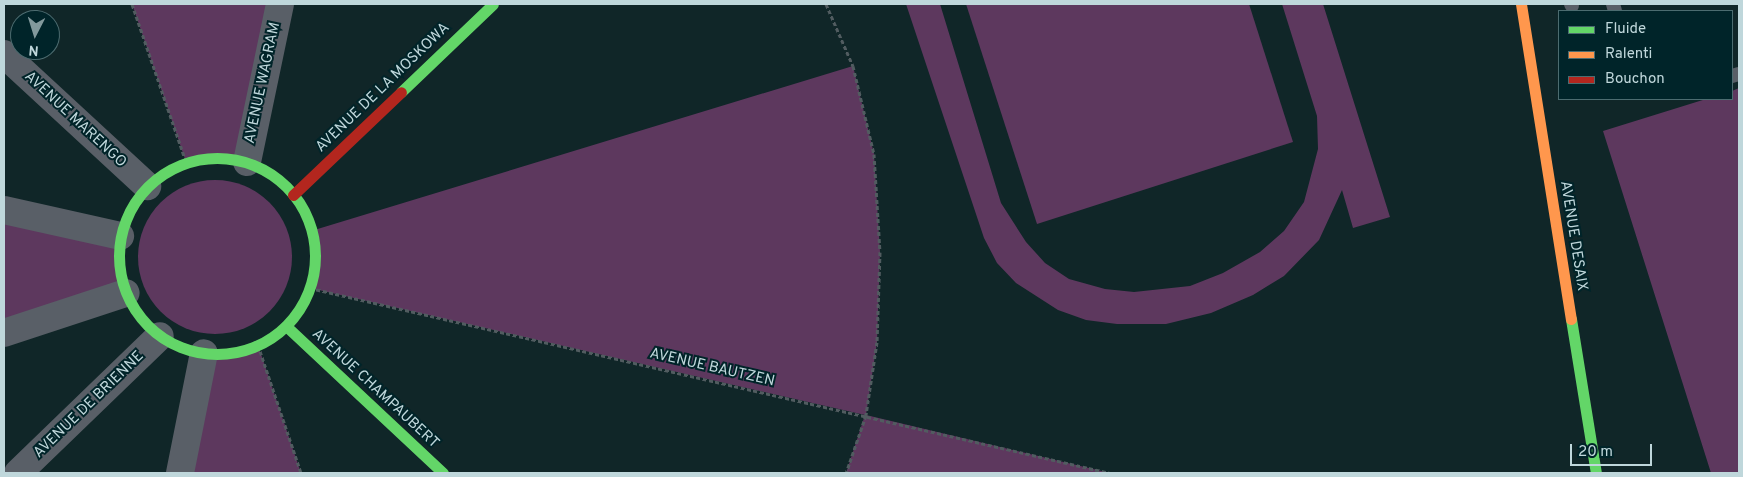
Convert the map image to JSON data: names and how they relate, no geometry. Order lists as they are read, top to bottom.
{
  "streets": {
    "street": [
      "AVENUE WAGRAM",
      "AVENUE DE LA MOSKOWA",
      "AVENUE MARENGO",
      "AVENUE DESAIX",
      "AVENUE CHAMPAUBERT",
      "AVENUE DE BRIENNE"
    ],
    "path": ["AVENUE BAUTZEN"]
  },
  "legend": ["Fluide", "Ralenti", "Bouchon"],
  "scale_bar": "20 m",
  "north": "bottom"
}
